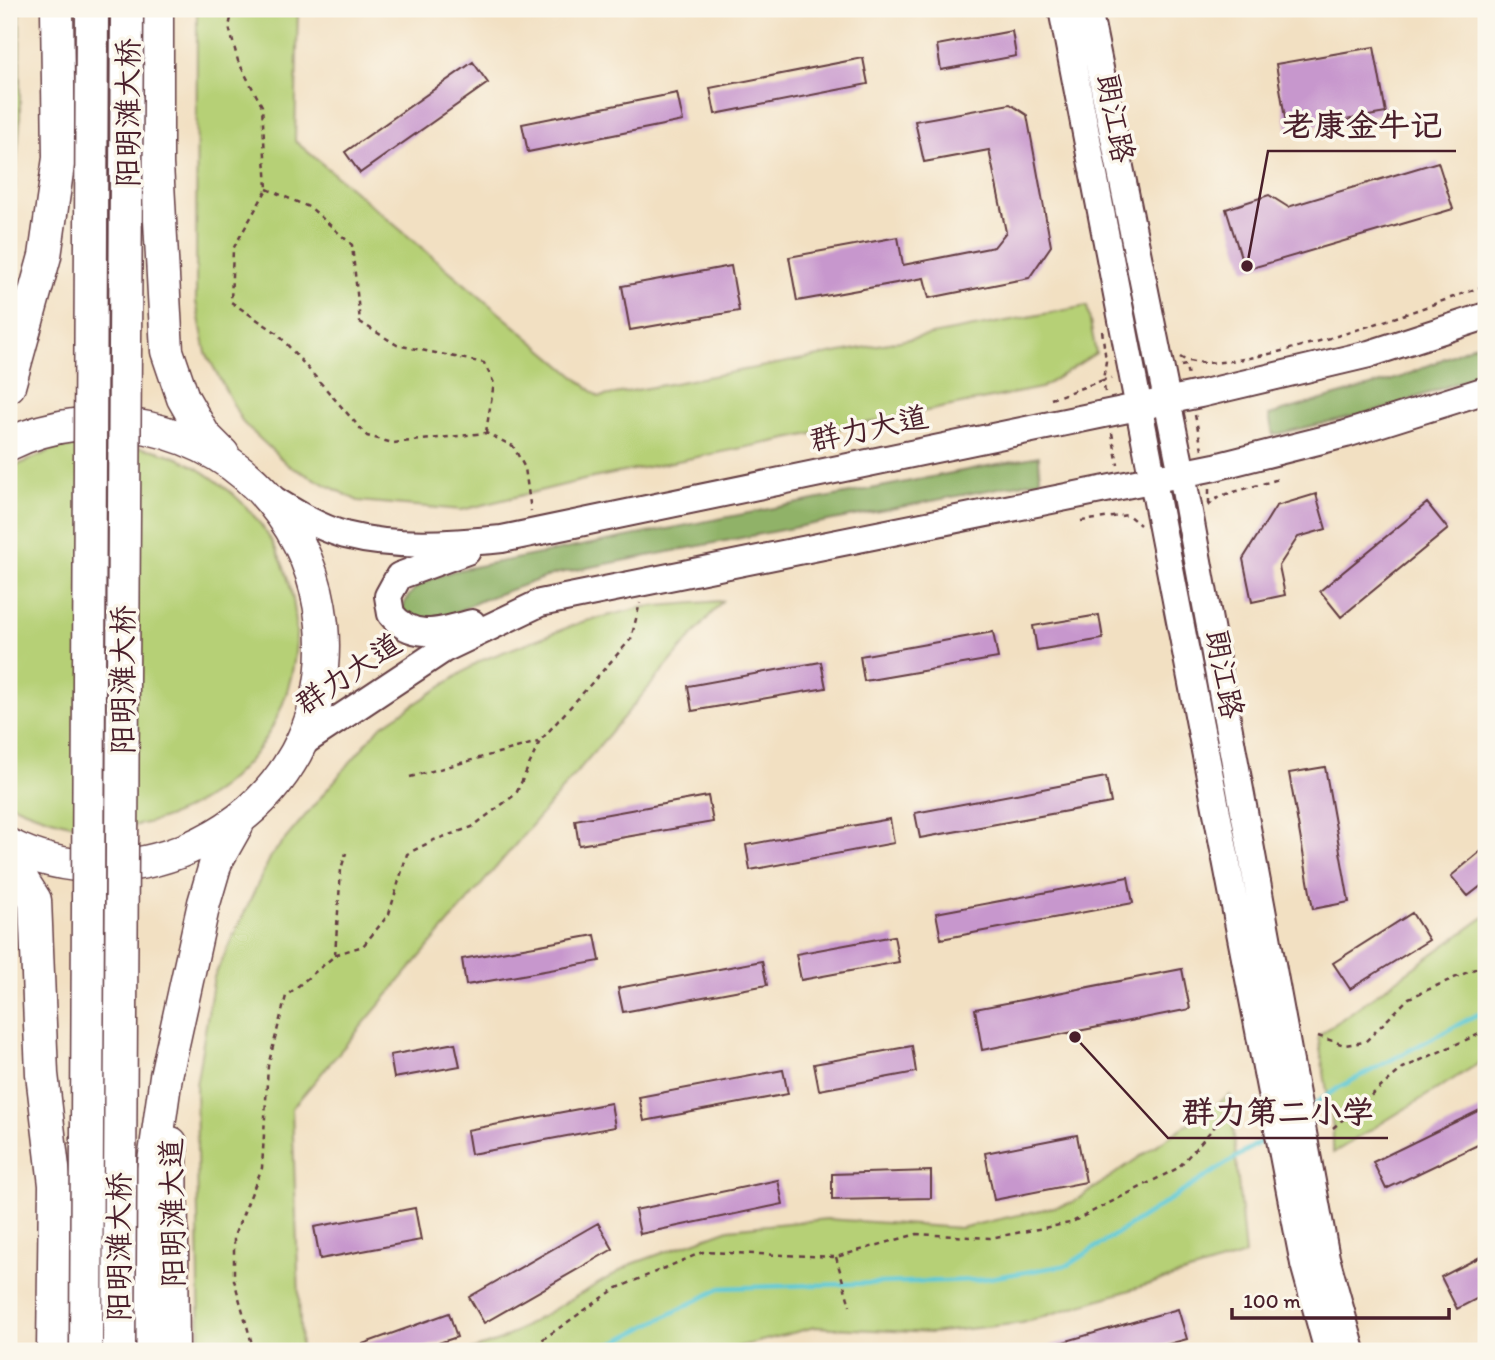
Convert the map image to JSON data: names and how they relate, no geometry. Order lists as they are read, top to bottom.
{
  "streets": {
    "highway": ["阳明滩大桥", "阳明滩大道"],
    "main road": ["朗江路", "群力大道"]
  },
  "crossings": [
    ["朗江路", "群力大道"]
  ],
  "places": ["老康金牛记", "群力第二小学"],
  "scale_bar": "100 m"
}
